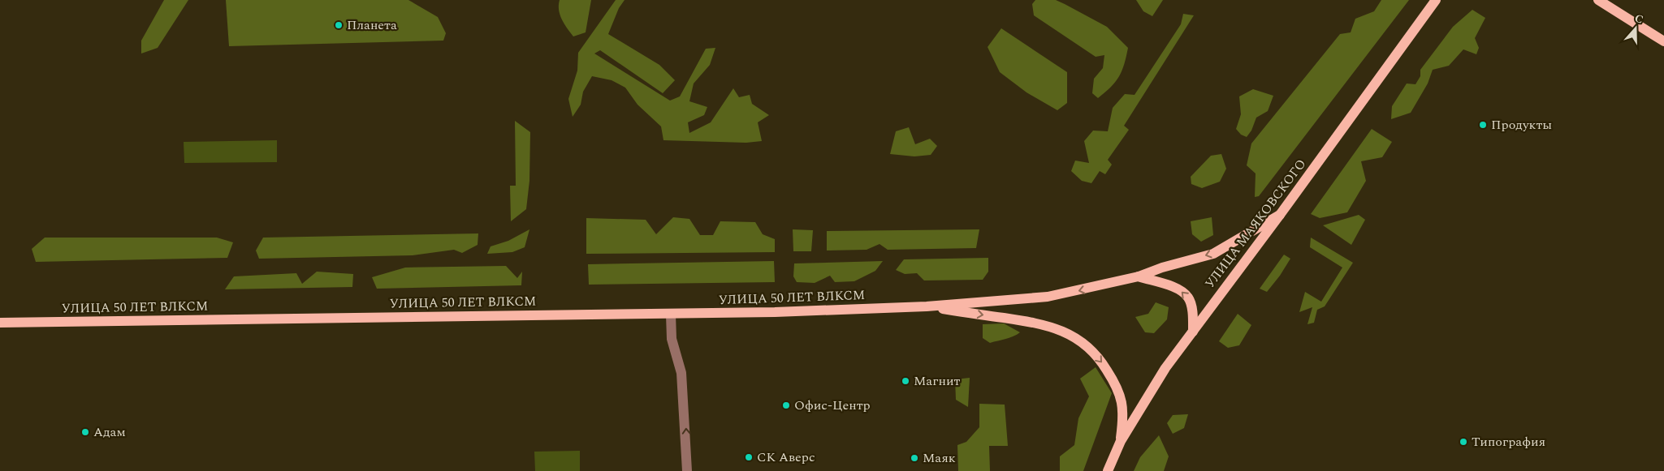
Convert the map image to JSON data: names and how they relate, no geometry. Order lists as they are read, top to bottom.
{
  "streets": {
    "main road": ["УЛИЦА МАЯКОВСКОГО", "УЛИЦА 50 ЛЕТ ВЛКСМ"]
  },
  "crossings": [
    ["УЛИЦА МАЯКОВСКОГО", "УЛИЦА 50 ЛЕТ ВЛКСМ"]
  ],
  "places": [
    "Планета",
    "Продукты",
    "Магнит",
    "Офис-Центр",
    "Адам",
    "Типография",
    "СК Аверс",
    "Маяк"
  ],
  "north": "top"
}
